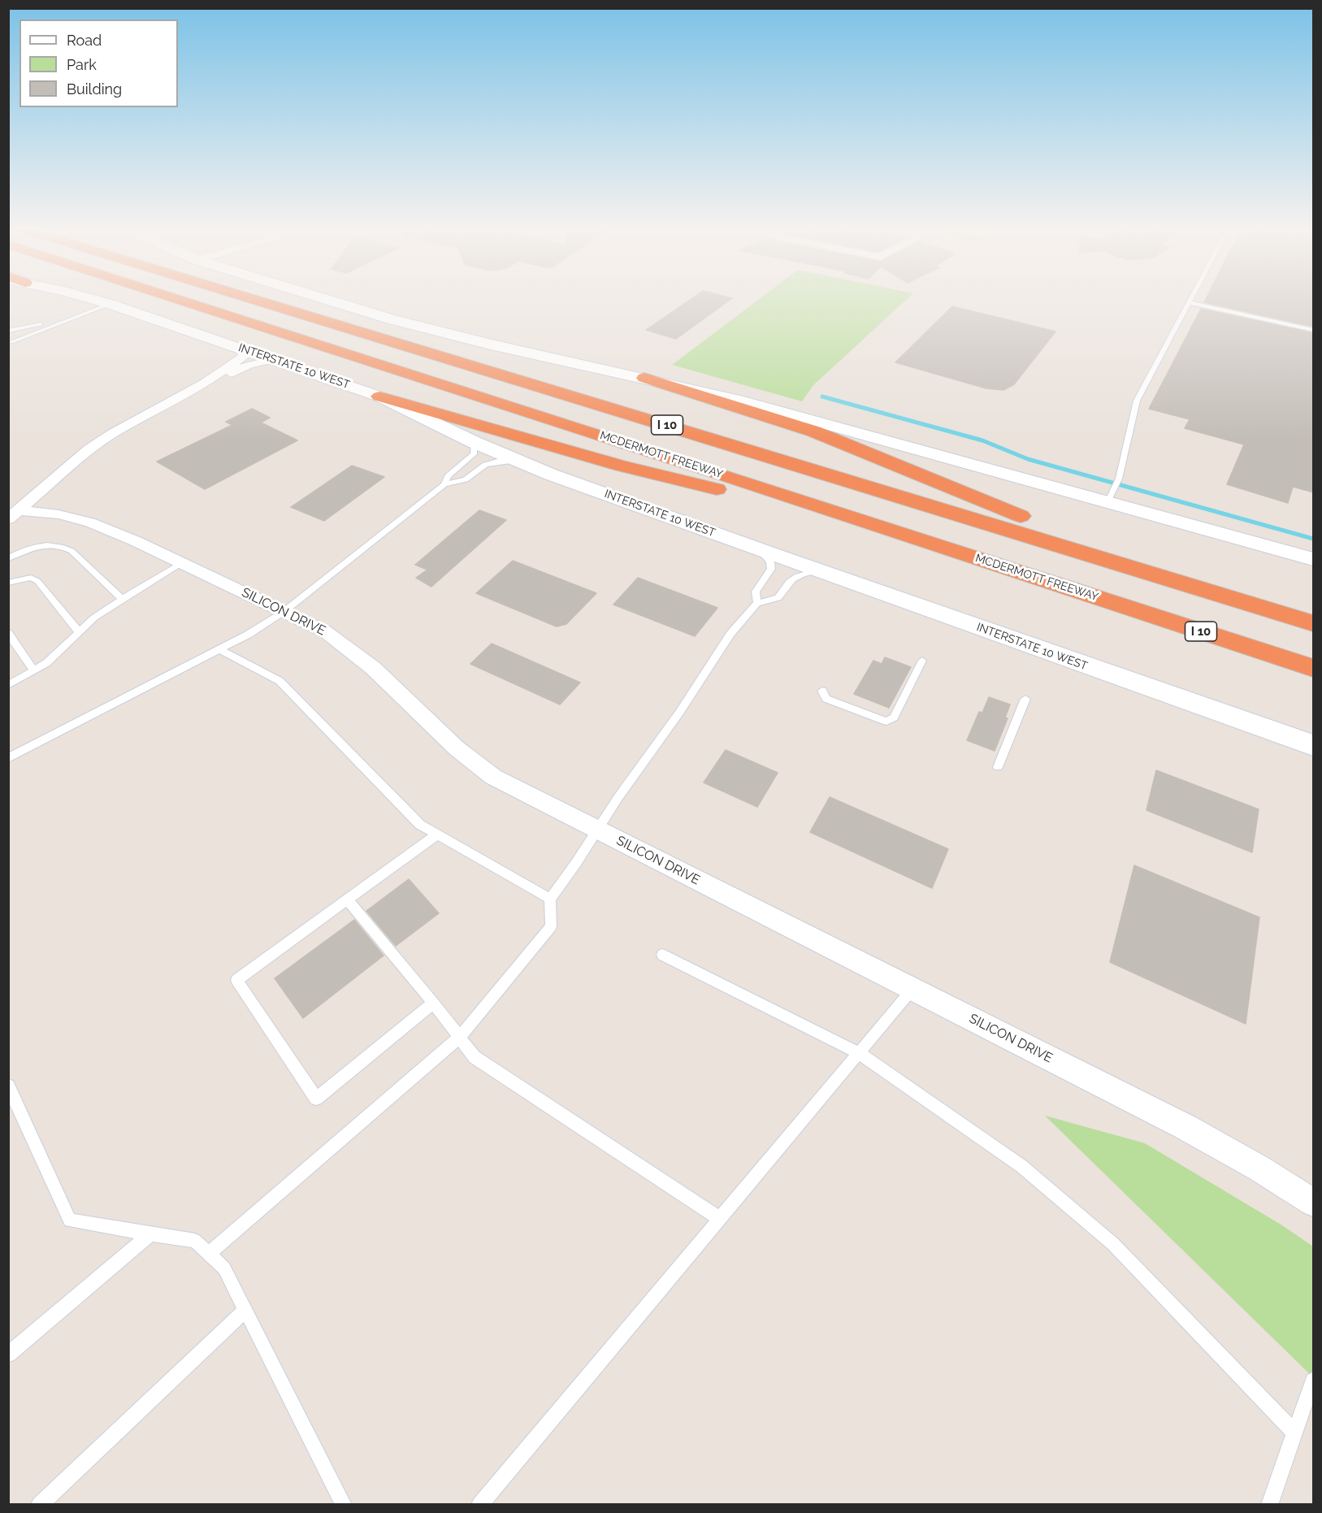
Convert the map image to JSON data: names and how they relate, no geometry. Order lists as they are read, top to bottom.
{
  "streets": {
    "highway": ["I 10", "MCDERMOTT FREEWAY"],
    "main road": ["INTERSTATE 10 WEST"],
    "street": ["SILICON DRIVE"]
  },
  "legend": ["Road", "Park", "Building"]
}
